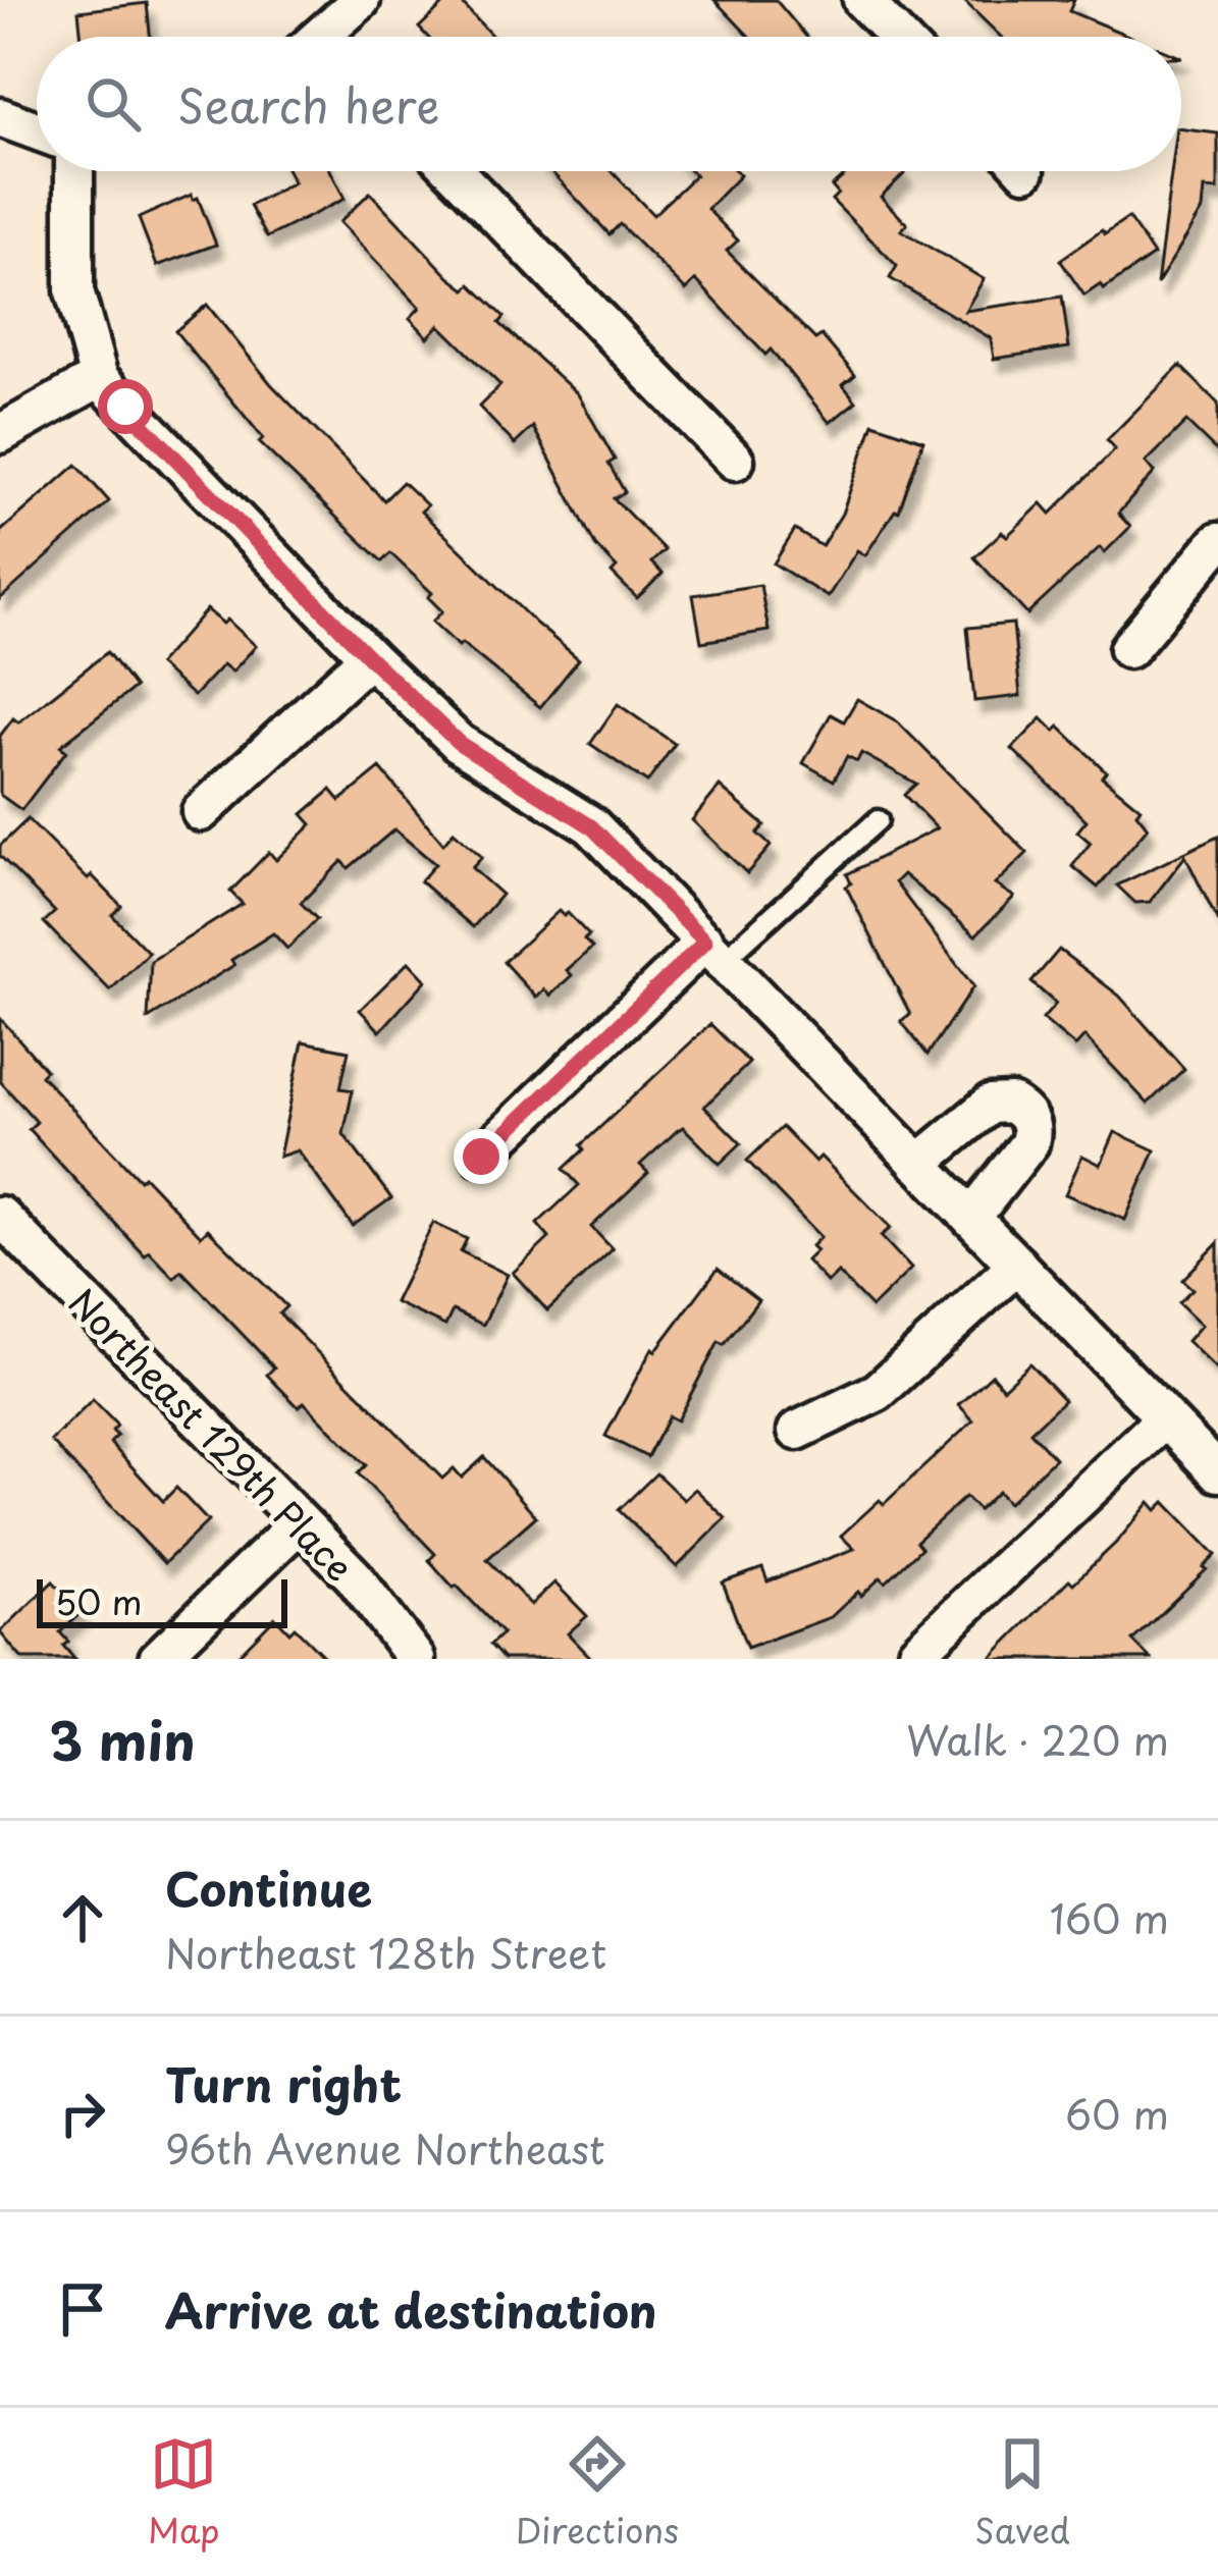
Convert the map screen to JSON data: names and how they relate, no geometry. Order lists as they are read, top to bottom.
{
  "streets": {
    "street": ["Northeast 129th Place"]
  },
  "scale_bar": "50 m",
  "page": {
    "search": "Search here",
    "scale": "50 m",
    "heading": ["3 min", "Walk · 220 m"],
    "list": [
      ["Continue", "Northeast 128th Street", "160 m"],
      ["Turn right", "96th Avenue Northeast", "60 m"],
      "Arrive at destination"
    ],
    "nav": ["Map", "Directions", "Saved"]
  }
}
